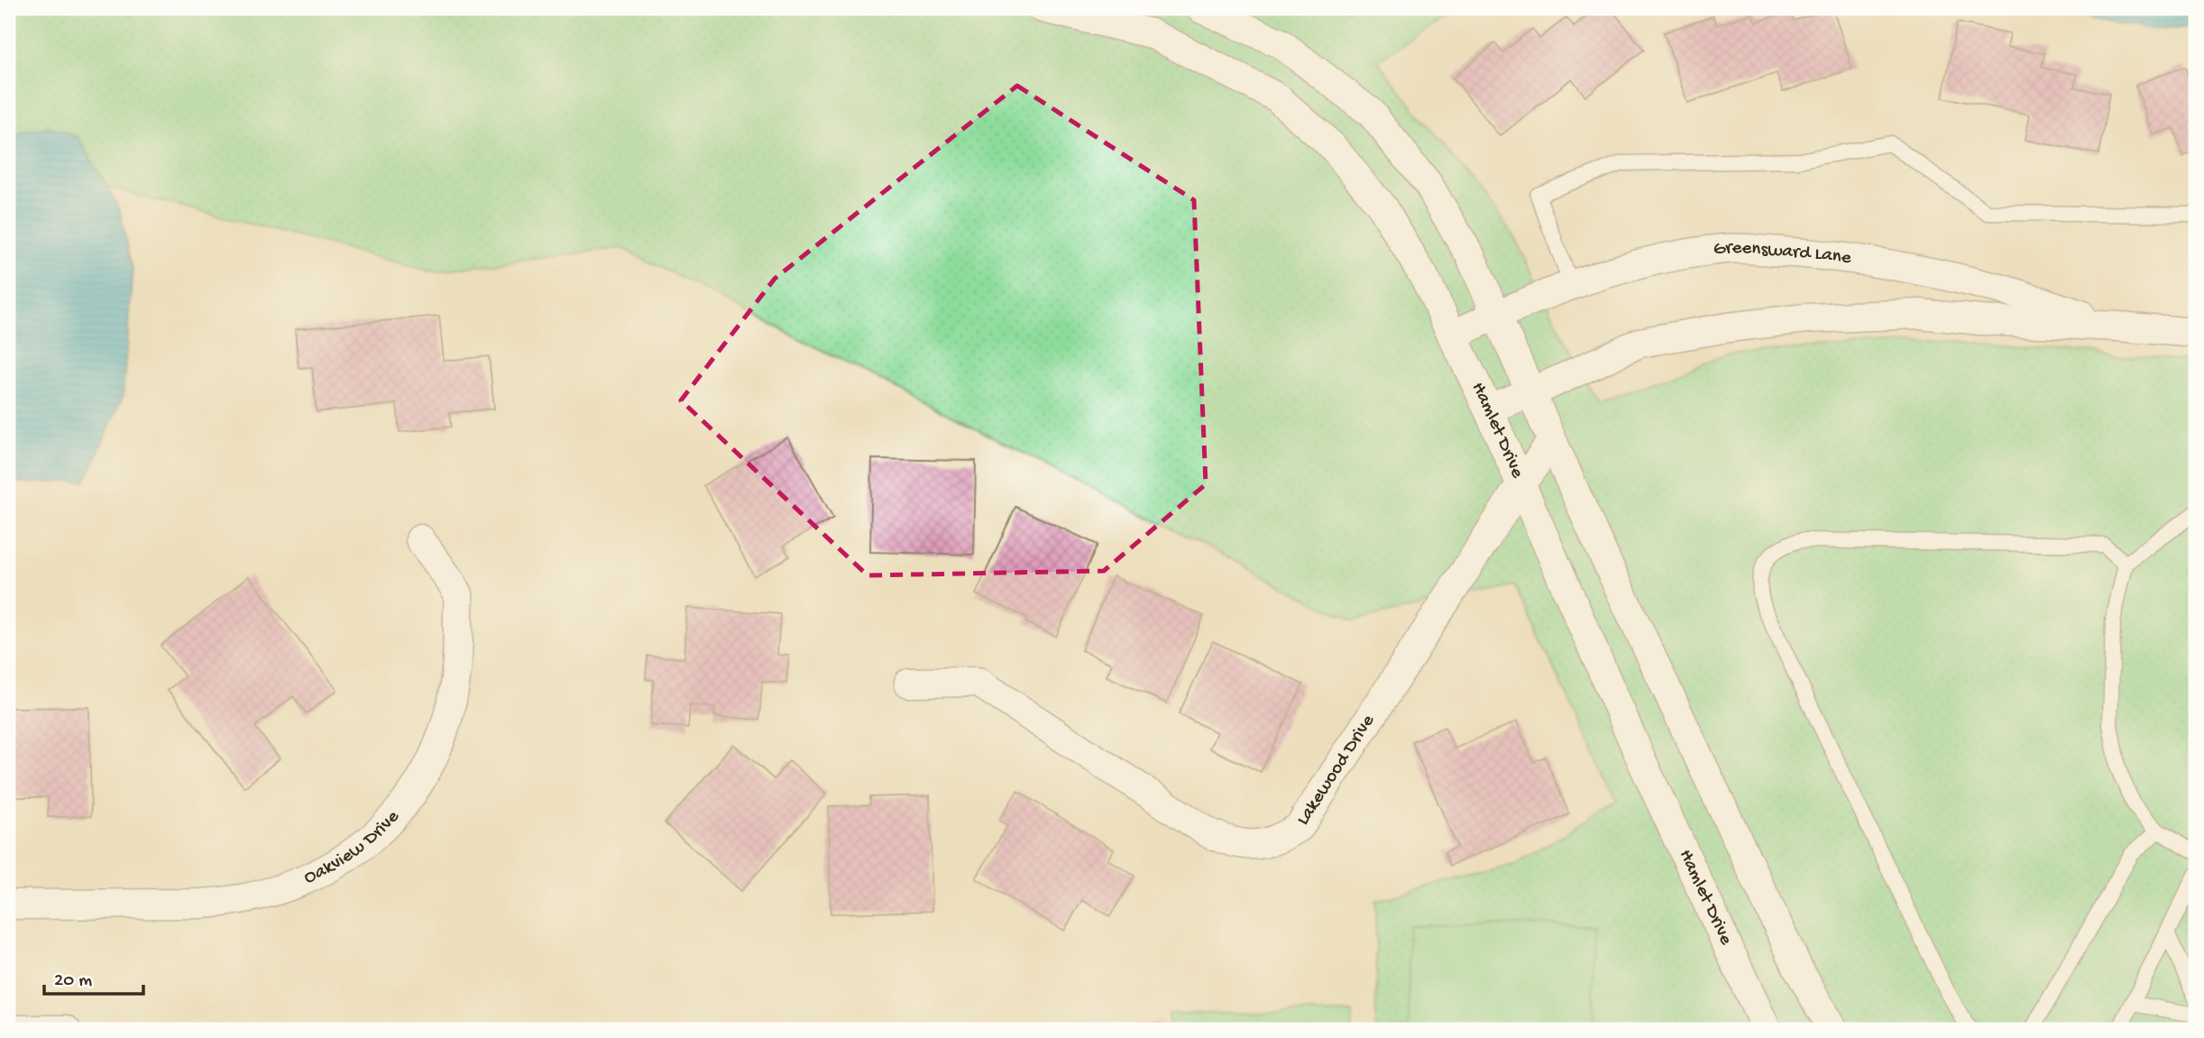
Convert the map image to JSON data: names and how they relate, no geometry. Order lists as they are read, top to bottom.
{
  "streets": {
    "street": [
      "Greensward Lane",
      "Hamlet Drive",
      "Lakewood Drive",
      "Oakview Drive"
    ]
  },
  "crossings": [
    ["Greensward Lane", "Hamlet Drive"],
    ["Hamlet Drive", "Lakewood Drive"]
  ],
  "scale_bar": "20 m"
}
